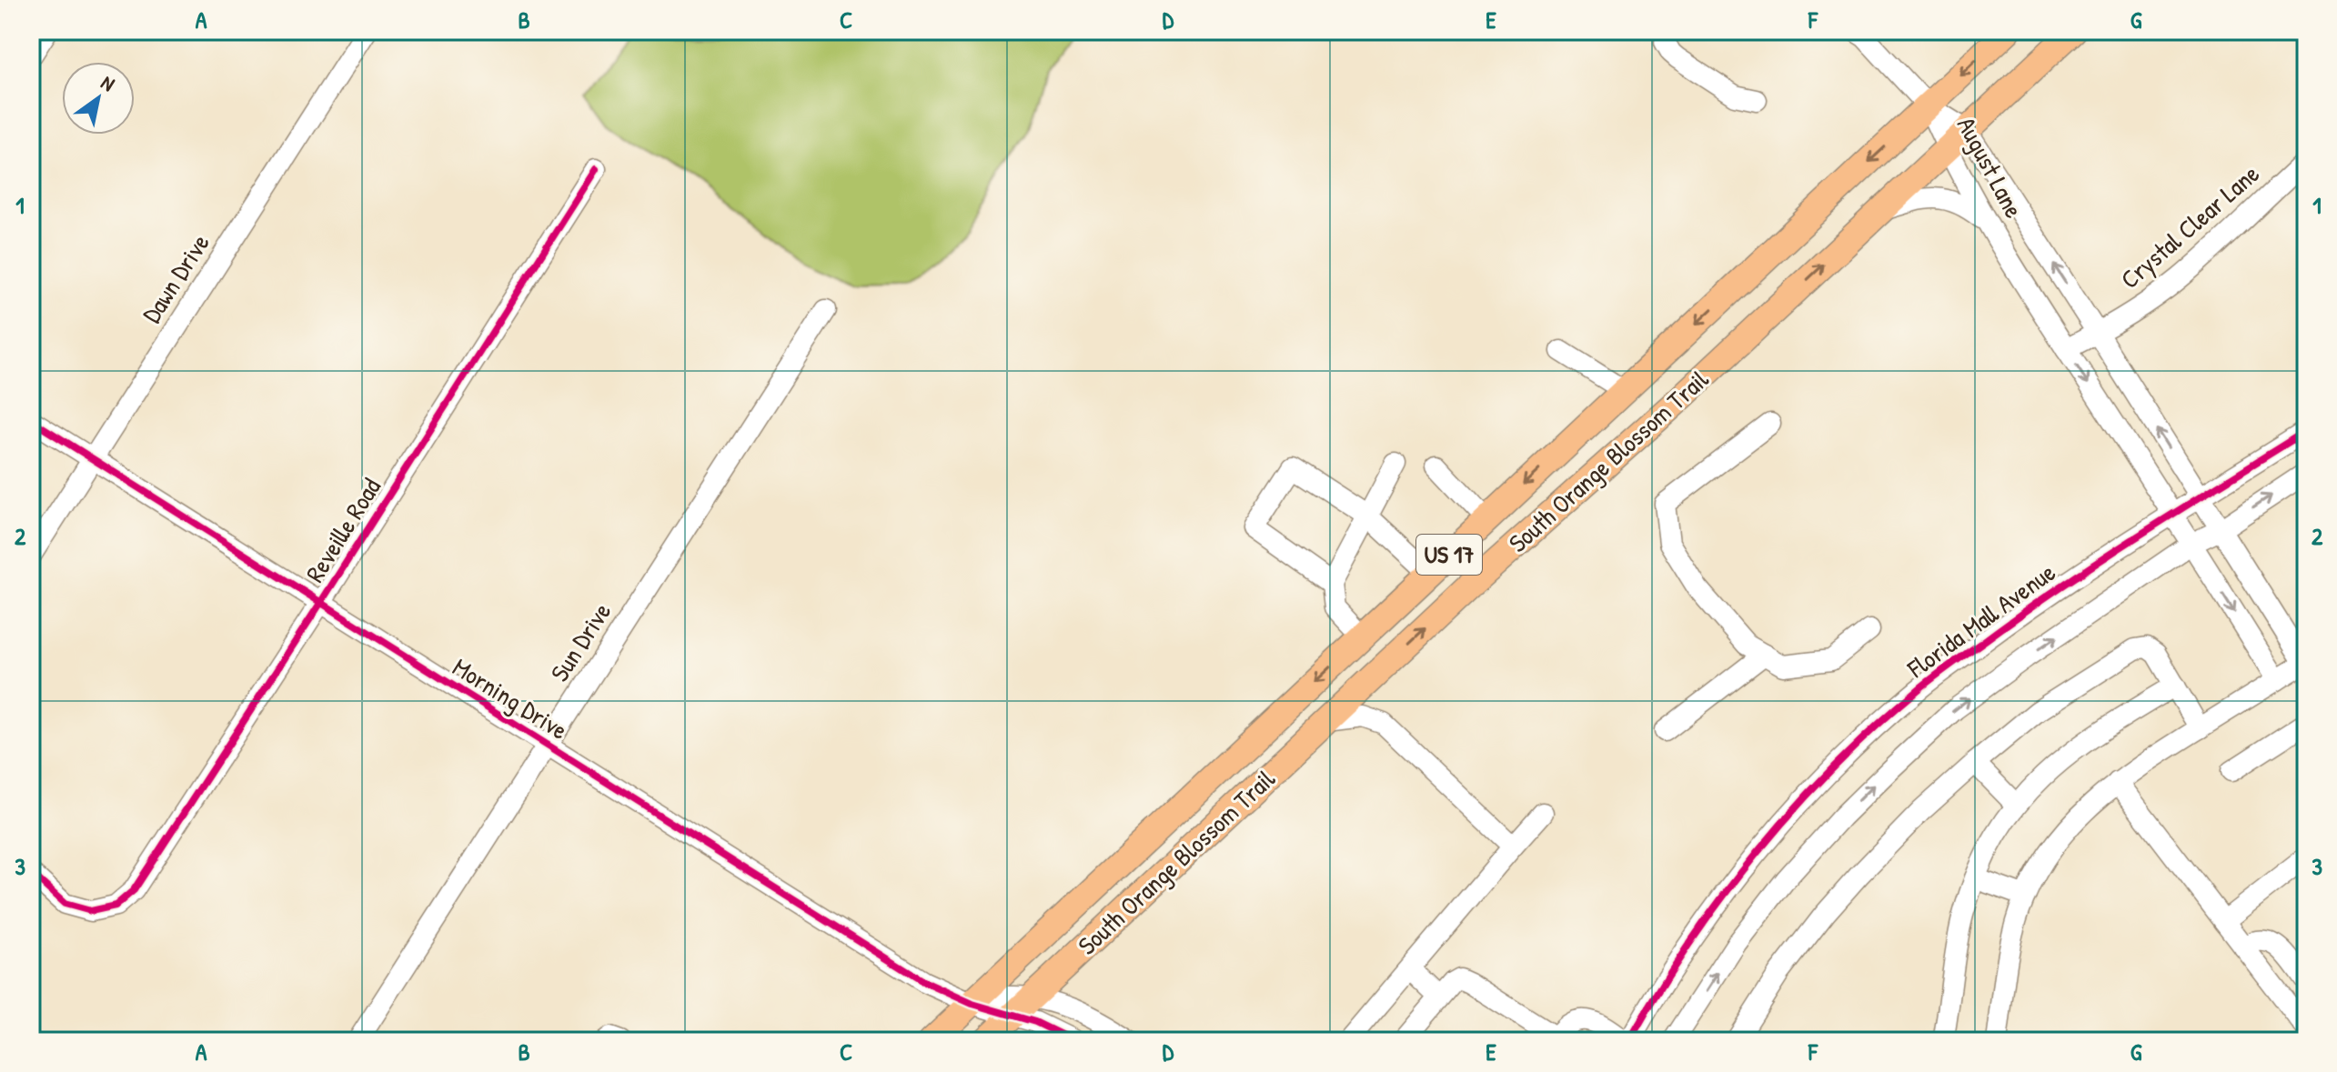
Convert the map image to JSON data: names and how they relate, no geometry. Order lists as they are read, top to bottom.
{
  "streets": {
    "main road": ["South Orange Blossom Trail", "US 17"],
    "street": [
      "August Lane",
      "Crystal Clear Lane",
      "Dawn Drive",
      "Reveille Road",
      "Florida Mall Avenue",
      "Sun Drive",
      "Morning Drive"
    ]
  },
  "crossings": [
    ["August Lane", "Crystal Clear Lane"],
    ["August Lane", "South Orange Blossom Trail"],
    ["August Lane", "Florida Mall Avenue"],
    ["Dawn Drive", "Morning Drive"],
    ["South Orange Blossom Trail", "Morning Drive"],
    ["Reveille Road", "Morning Drive"],
    ["Sun Drive", "Morning Drive"]
  ],
  "north": "top right",
  "grid": {
    "columns": [
      "A",
      "B",
      "C",
      "D",
      "E",
      "F",
      "G"
    ],
    "rows": ["1", "2", "3"]
  }
}
